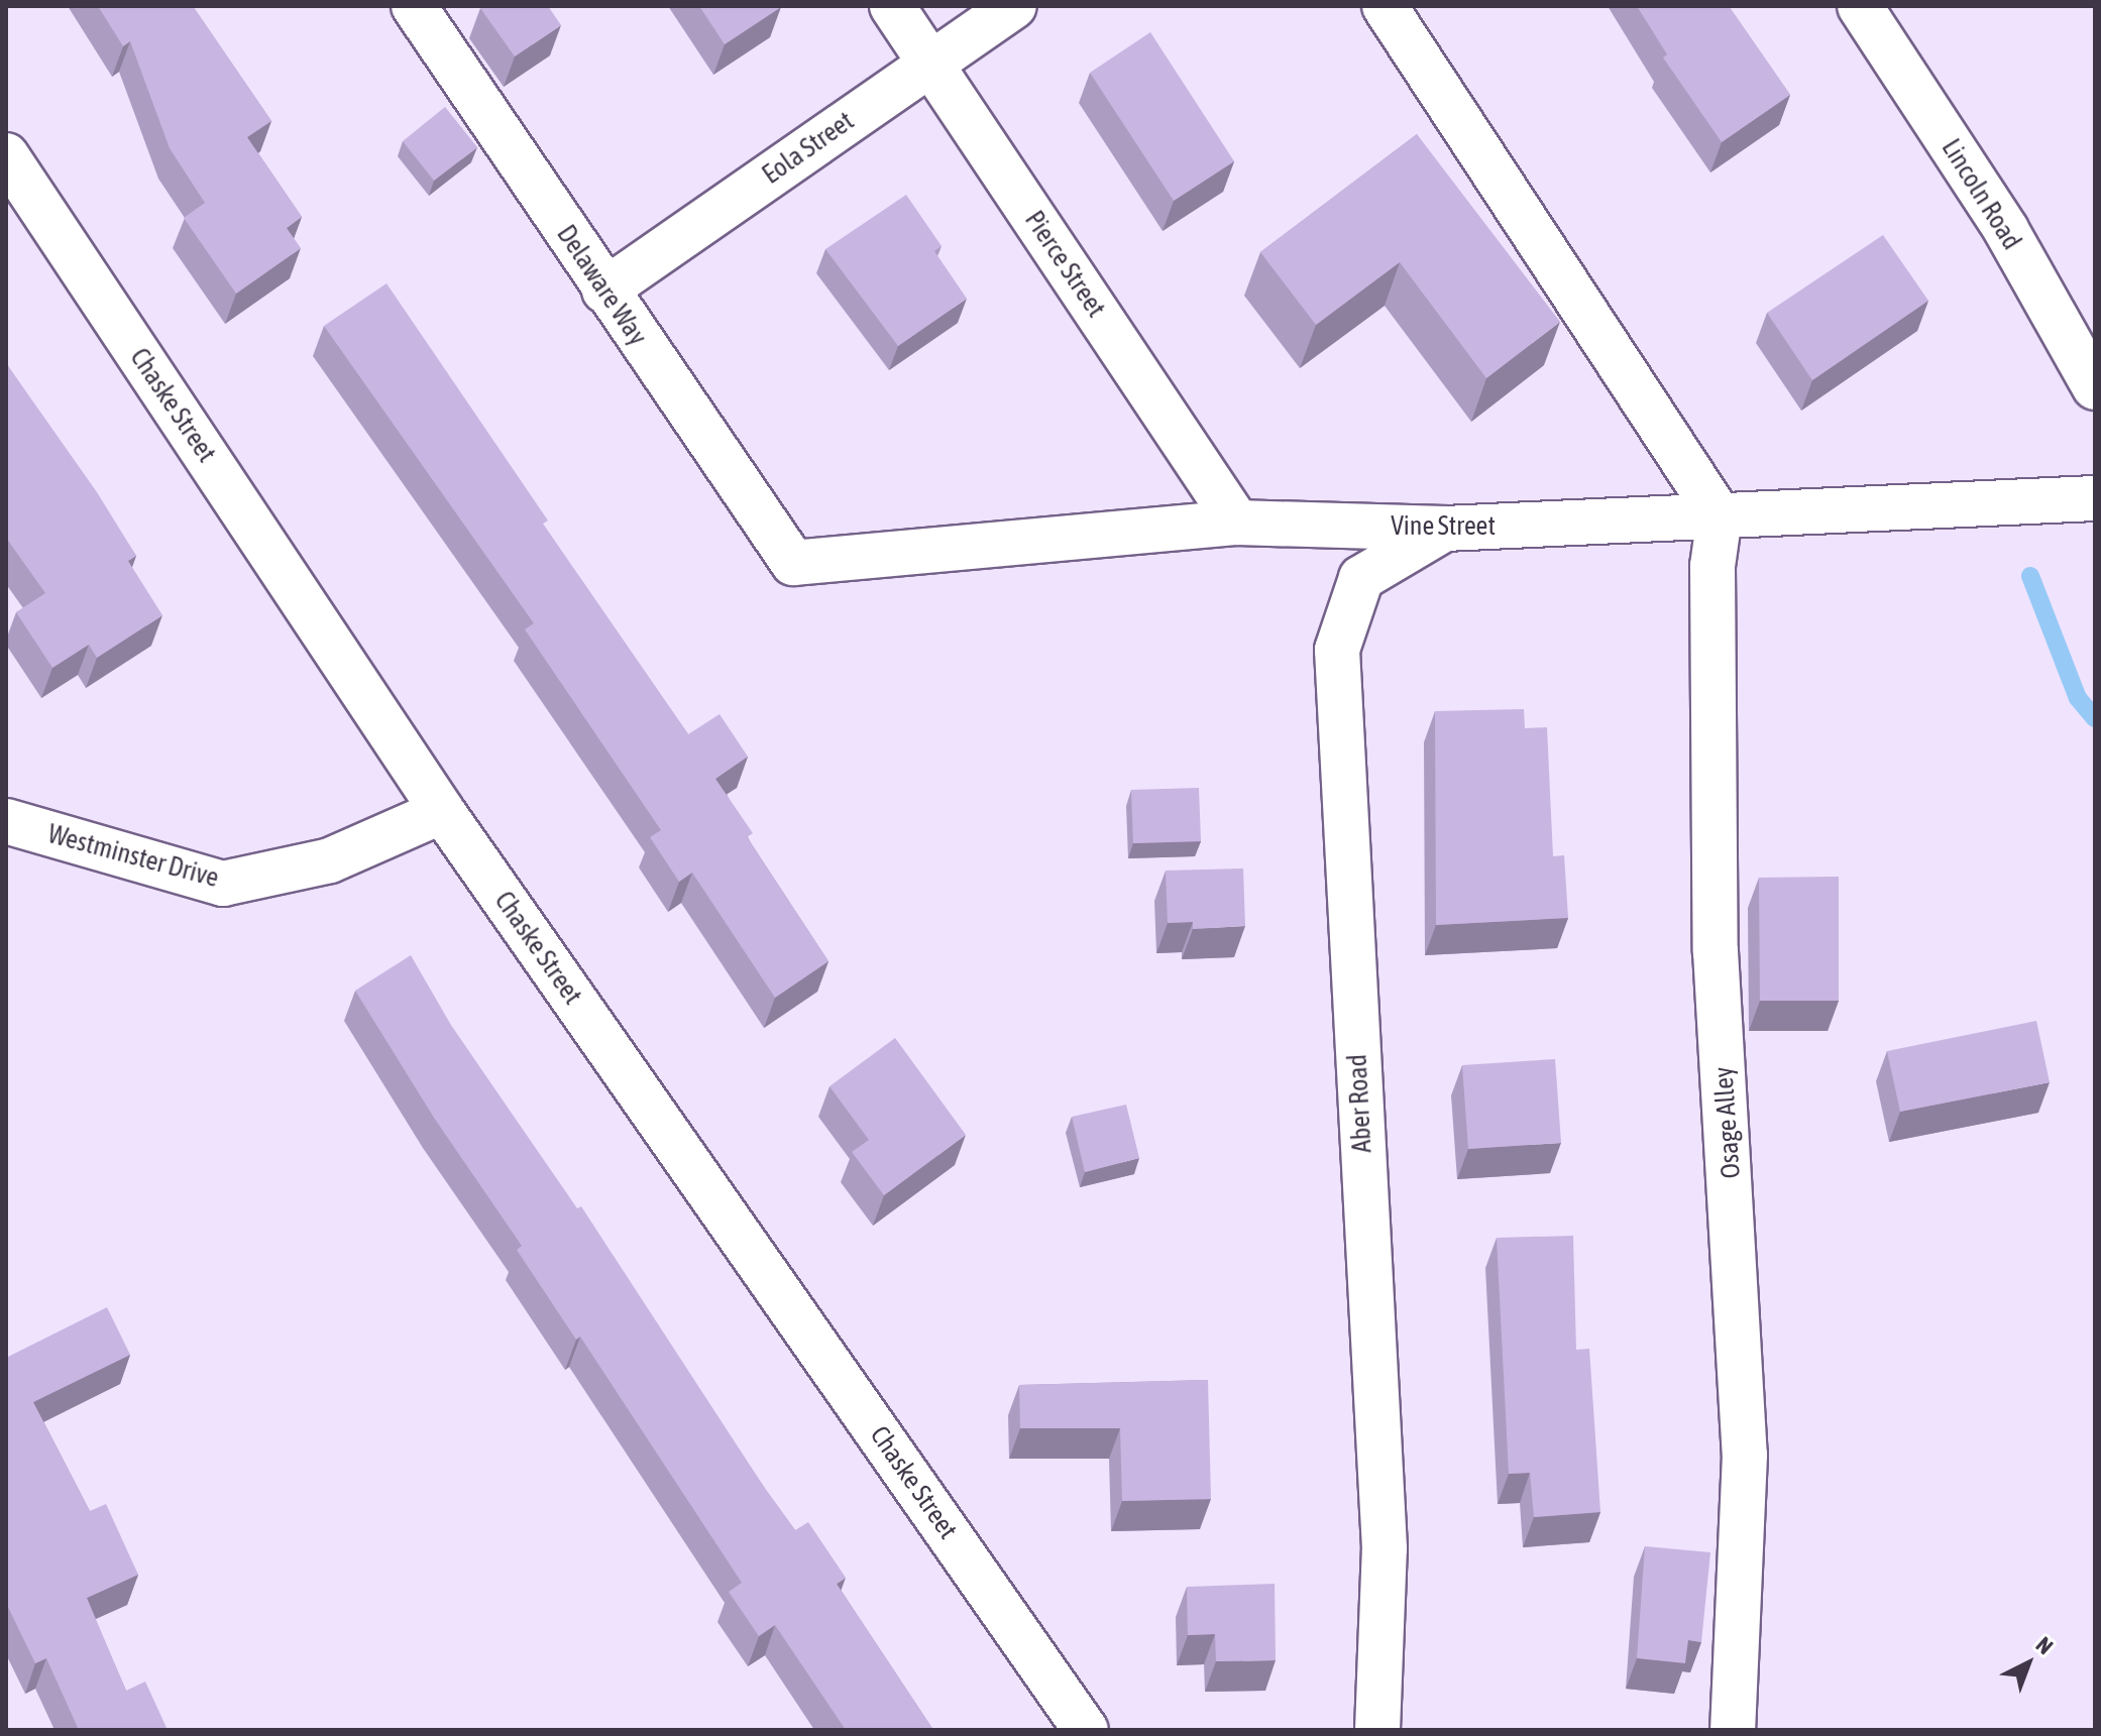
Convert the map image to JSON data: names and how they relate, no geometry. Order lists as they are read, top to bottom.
{
  "streets": {
    "street": [
      "Eola Street",
      "Lincoln Road",
      "Pierce Street",
      "Delaware Way",
      "Chaske Street",
      "Vine Street",
      "Westminster Drive",
      "Aber Road",
      "Osage Alley"
    ]
  },
  "crossings": [
    ["Eola Street", "Pierce Street"],
    ["Eola Street", "Delaware Way"],
    ["Pierce Street", "Vine Street"],
    ["Delaware Way", "Vine Street"],
    ["Chaske Street", "Westminster Drive"],
    ["Vine Street", "Aber Road"],
    ["Vine Street", "Osage Alley"]
  ],
  "north": "top right"
}
